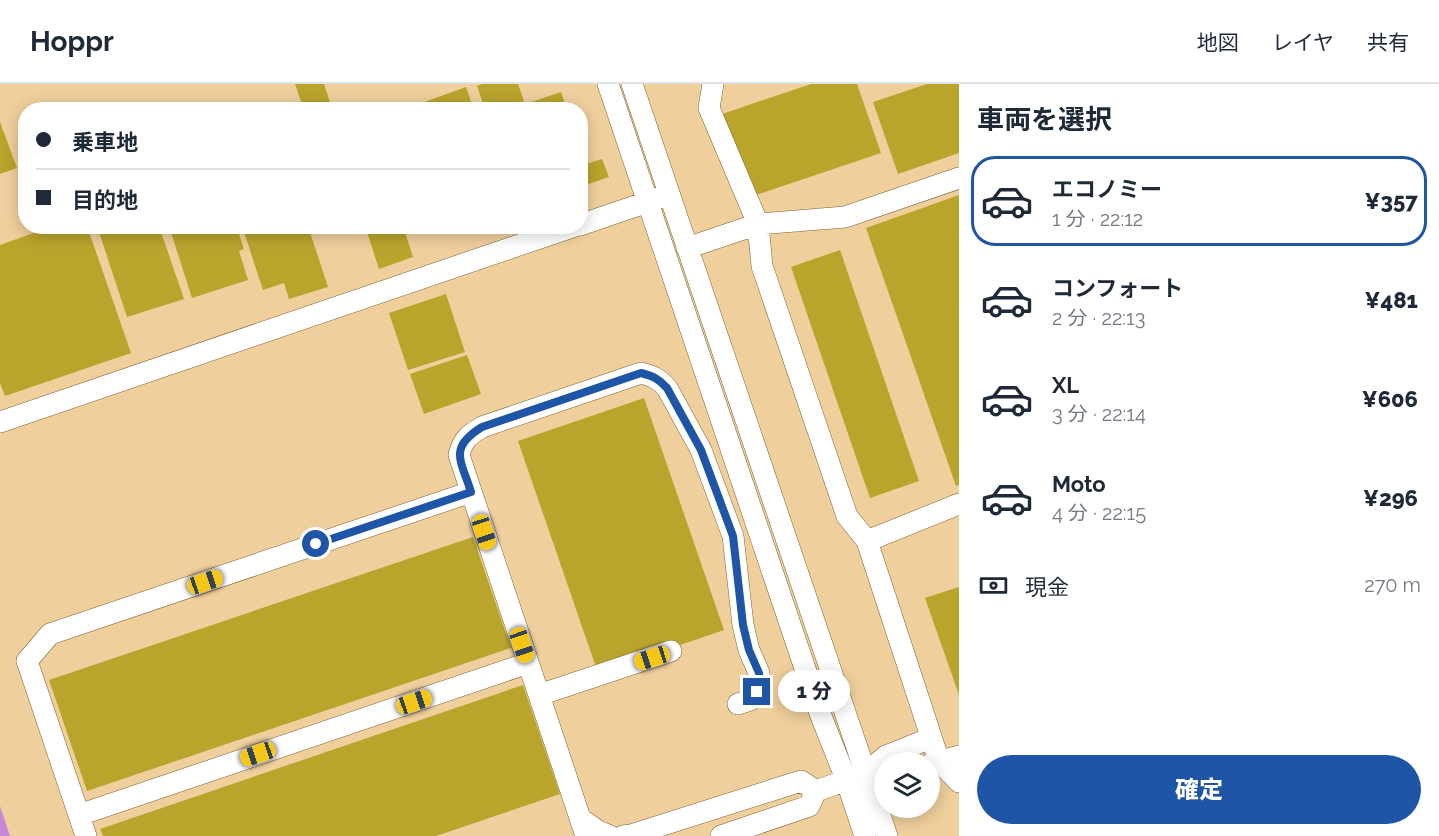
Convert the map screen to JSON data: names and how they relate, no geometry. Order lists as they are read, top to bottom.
{
  "page": {
    "header": "Hoppr",
    "nav": ["地図", "レイヤ", "共有"],
    "heading": "車両を選択",
    "banner": ["乗車地", "目的地"],
    "list": [
      {
        "name": "エコノミー",
        "note": "1 分 · 22:12",
        "value": "¥357"
      },
      {
        "name": "コンフォート",
        "note": "2 分 · 22:13",
        "value": "¥481"
      },
      {
        "name": "XL",
        "note": "3 分 · 22:14",
        "value": "¥606"
      },
      {
        "name": "Moto",
        "note": "4 分 · 22:15",
        "value": "¥296"
      }
    ],
    "pay": ["現金", "270 m"],
    "bubble": "1 分",
    "buttons": "確定"
  }
}
